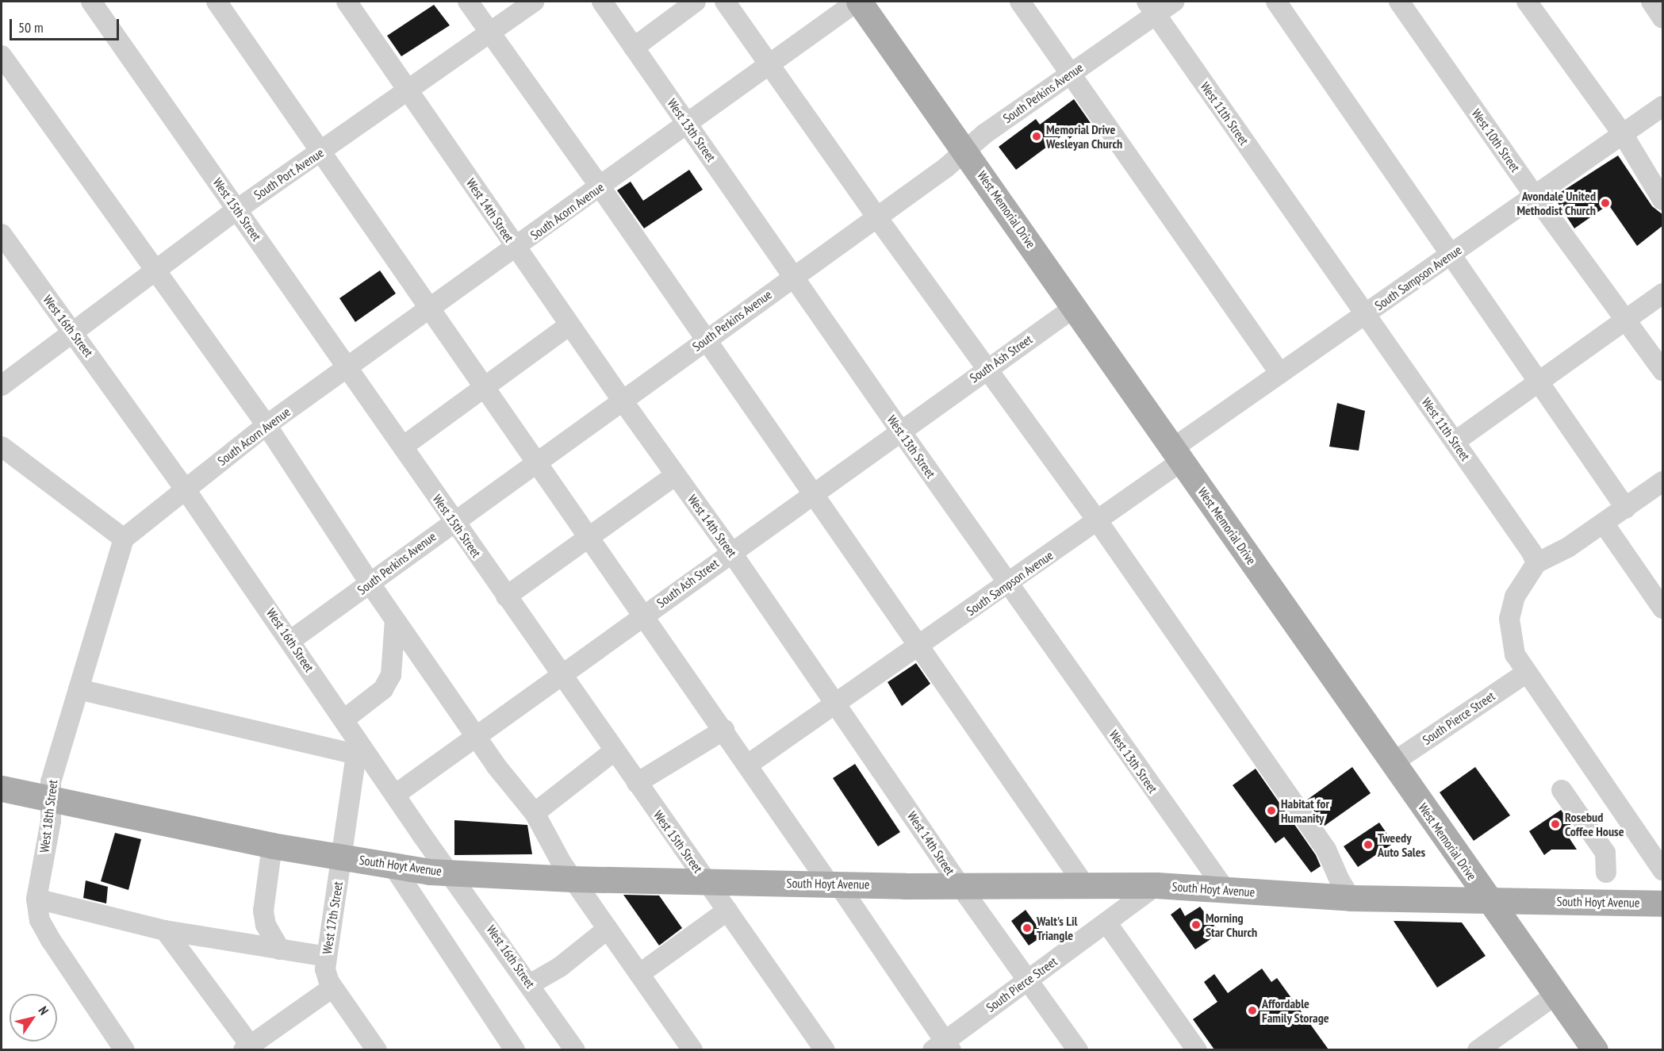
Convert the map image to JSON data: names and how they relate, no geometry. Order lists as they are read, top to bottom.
{
  "streets": {
    "main road": ["West Memorial Drive", "South Hoyt Avenue"],
    "street": [
      "South Perkins Avenue",
      "West 11th Street",
      "West 13th Street",
      "West 10th Street",
      "South Port Avenue",
      "West 15th Street",
      "West 14th Street",
      "South Acorn Avenue",
      "South Sampson Avenue",
      "West 16th Street",
      "South Ash Street",
      "South Pierce Street",
      "West 18th Street",
      "West 17th Street"
    ]
  },
  "crossings": [
    ["South Perkins Avenue", "West 11th Street"],
    ["South Perkins Avenue", "West 13th Street"],
    ["South Perkins Avenue", "West 15th Street"],
    ["South Perkins Avenue", "West Memorial Drive"],
    ["South Perkins Avenue", "West 14th Street"],
    ["South Perkins Avenue", "West 16th Street"],
    ["West 11th Street", "South Sampson Avenue"],
    ["West 13th Street", "South Acorn Avenue"],
    ["West 13th Street", "South Sampson Avenue"],
    ["West 13th Street", "South Ash Street"],
    ["West 13th Street", "South Hoyt Avenue"],
    ["West 10th Street", "South Sampson Avenue"],
    ["South Port Avenue", "West 15th Street"],
    ["South Port Avenue", "West 14th Street"],
    ["South Port Avenue", "West 16th Street"],
    ["West 15th Street", "South Acorn Avenue"],
    ["West 15th Street", "South Ash Street"],
    ["West 15th Street", "South Hoyt Avenue"],
    ["West Memorial Drive", "South Acorn Avenue"],
    ["West Memorial Drive", "South Sampson Avenue"],
    ["West Memorial Drive", "South Ash Street"],
    ["West Memorial Drive", "South Pierce Street"],
    ["West Memorial Drive", "South Hoyt Avenue"],
    ["West 14th Street", "South Acorn Avenue"],
    ["West 14th Street", "South Sampson Avenue"],
    ["West 14th Street", "South Ash Street"],
    ["West 14th Street", "South Pierce Street"],
    ["West 14th Street", "South Hoyt Avenue"],
    ["South Acorn Avenue", "West 16th Street"],
    ["South Acorn Avenue", "West 18th Street"],
    ["West 16th Street", "South Ash Street"],
    ["West 16th Street", "South Hoyt Avenue"],
    ["West 16th Street", "West 17th Street"],
    ["South Pierce Street", "South Hoyt Avenue"],
    ["West 18th Street", "South Hoyt Avenue"],
    ["South Hoyt Avenue", "West 17th Street"]
  ],
  "places": [
    "Memorial Drive Wesleyan Church",
    "Avondale United Methodist Church",
    "Habitat for Humanity",
    "Rosebud Coffee House",
    "Tweedy Auto Sales",
    "Morning Star Church",
    "Walt's Lil Triangle",
    "Affordable Family Storage"
  ],
  "scale_bar": "50 m",
  "north": "top right"
}
